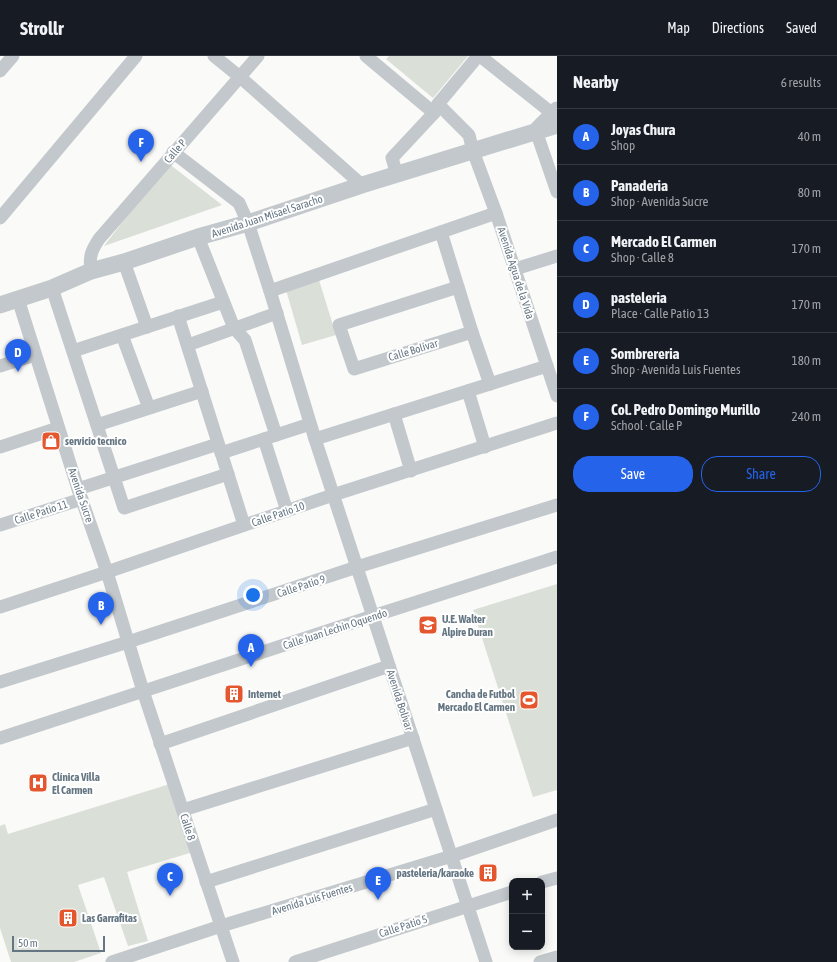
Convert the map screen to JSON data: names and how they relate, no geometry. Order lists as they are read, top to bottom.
{
  "streets": {
    "street": [
      "Calle P",
      "Avenida Juan Misael Saracho",
      "Avenida Agua de la Vida",
      "Calle Bolívar",
      "Avenida Sucre",
      "Calle Patio 11",
      "Calle Patio 10",
      "Calle Patio 9",
      "Calle Juan Lechin Oquendo",
      "Avenida Bolívar",
      "Calle 8",
      "Avenida Luis Fuentes",
      "Calle Patio 5"
    ]
  },
  "crossings": [
    ["Calle P", "Avenida Juan Misael Saracho"],
    ["Avenida Juan Misael Saracho", "Avenida Agua de la Vida"],
    ["Avenida Juan Misael Saracho", "Avenida Sucre"],
    ["Avenida Sucre", "Calle Patio 11"],
    ["Avenida Sucre", "Calle Patio 10"],
    ["Avenida Sucre", "Calle Patio 9"],
    ["Avenida Sucre", "Calle Juan Lechin Oquendo"],
    ["Avenida Sucre", "Calle 8"],
    ["Calle Patio 10", "Avenida Bolívar"],
    ["Calle Patio 9", "Avenida Bolívar"],
    ["Calle Juan Lechin Oquendo", "Avenida Bolívar"],
    ["Calle Juan Lechin Oquendo", "Calle 8"],
    ["Avenida Bolívar", "Avenida Luis Fuentes"],
    ["Avenida Bolívar", "Calle Patio 5"],
    ["Calle 8", "Avenida Luis Fuentes"]
  ],
  "places": {
    "shop": ["servicio tecnico"],
    "school or university": ["U.E. Walter Alpire Duran"],
    "building": ["Internet", "pasteleria/karaoke", "Las Garrafitas"],
    "sports": ["Cancha de Futbol Mercado El Carmen"],
    "hospital": ["Clínica Villa El Carmen"]
  },
  "scale_bar": "50 m",
  "page": {
    "header": "Strollr",
    "nav": ["Map", "Directions", "Saved"],
    "heading": ["Nearby", "6 results"],
    "list": [
      {
        "mark": "A",
        "name": "Joyas Chura",
        "note": "Shop",
        "value": "40 m"
      },
      {
        "mark": "B",
        "name": "Panaderia",
        "note": "Shop · Avenida Sucre",
        "value": "80 m"
      },
      {
        "mark": "C",
        "name": "Mercado El Carmen",
        "note": "Shop · Calle 8",
        "value": "170 m"
      },
      {
        "mark": "D",
        "name": "pasteleria",
        "note": "Place · Calle Patio 13",
        "value": "170 m"
      },
      {
        "mark": "E",
        "name": "Sombrereria",
        "note": "Shop · Avenida Luis Fuentes",
        "value": "180 m"
      },
      {
        "mark": "F",
        "name": "Col. Pedro Domingo Murillo",
        "note": "School · Calle P",
        "value": "240 m"
      }
    ],
    "pins": [
      "F",
      "D",
      "B",
      "A",
      "C",
      "E"
    ],
    "buttons": ["Save", "Share"],
    "map_buttons": ["+", "−"],
    "scale": "50 m"
  }
}
